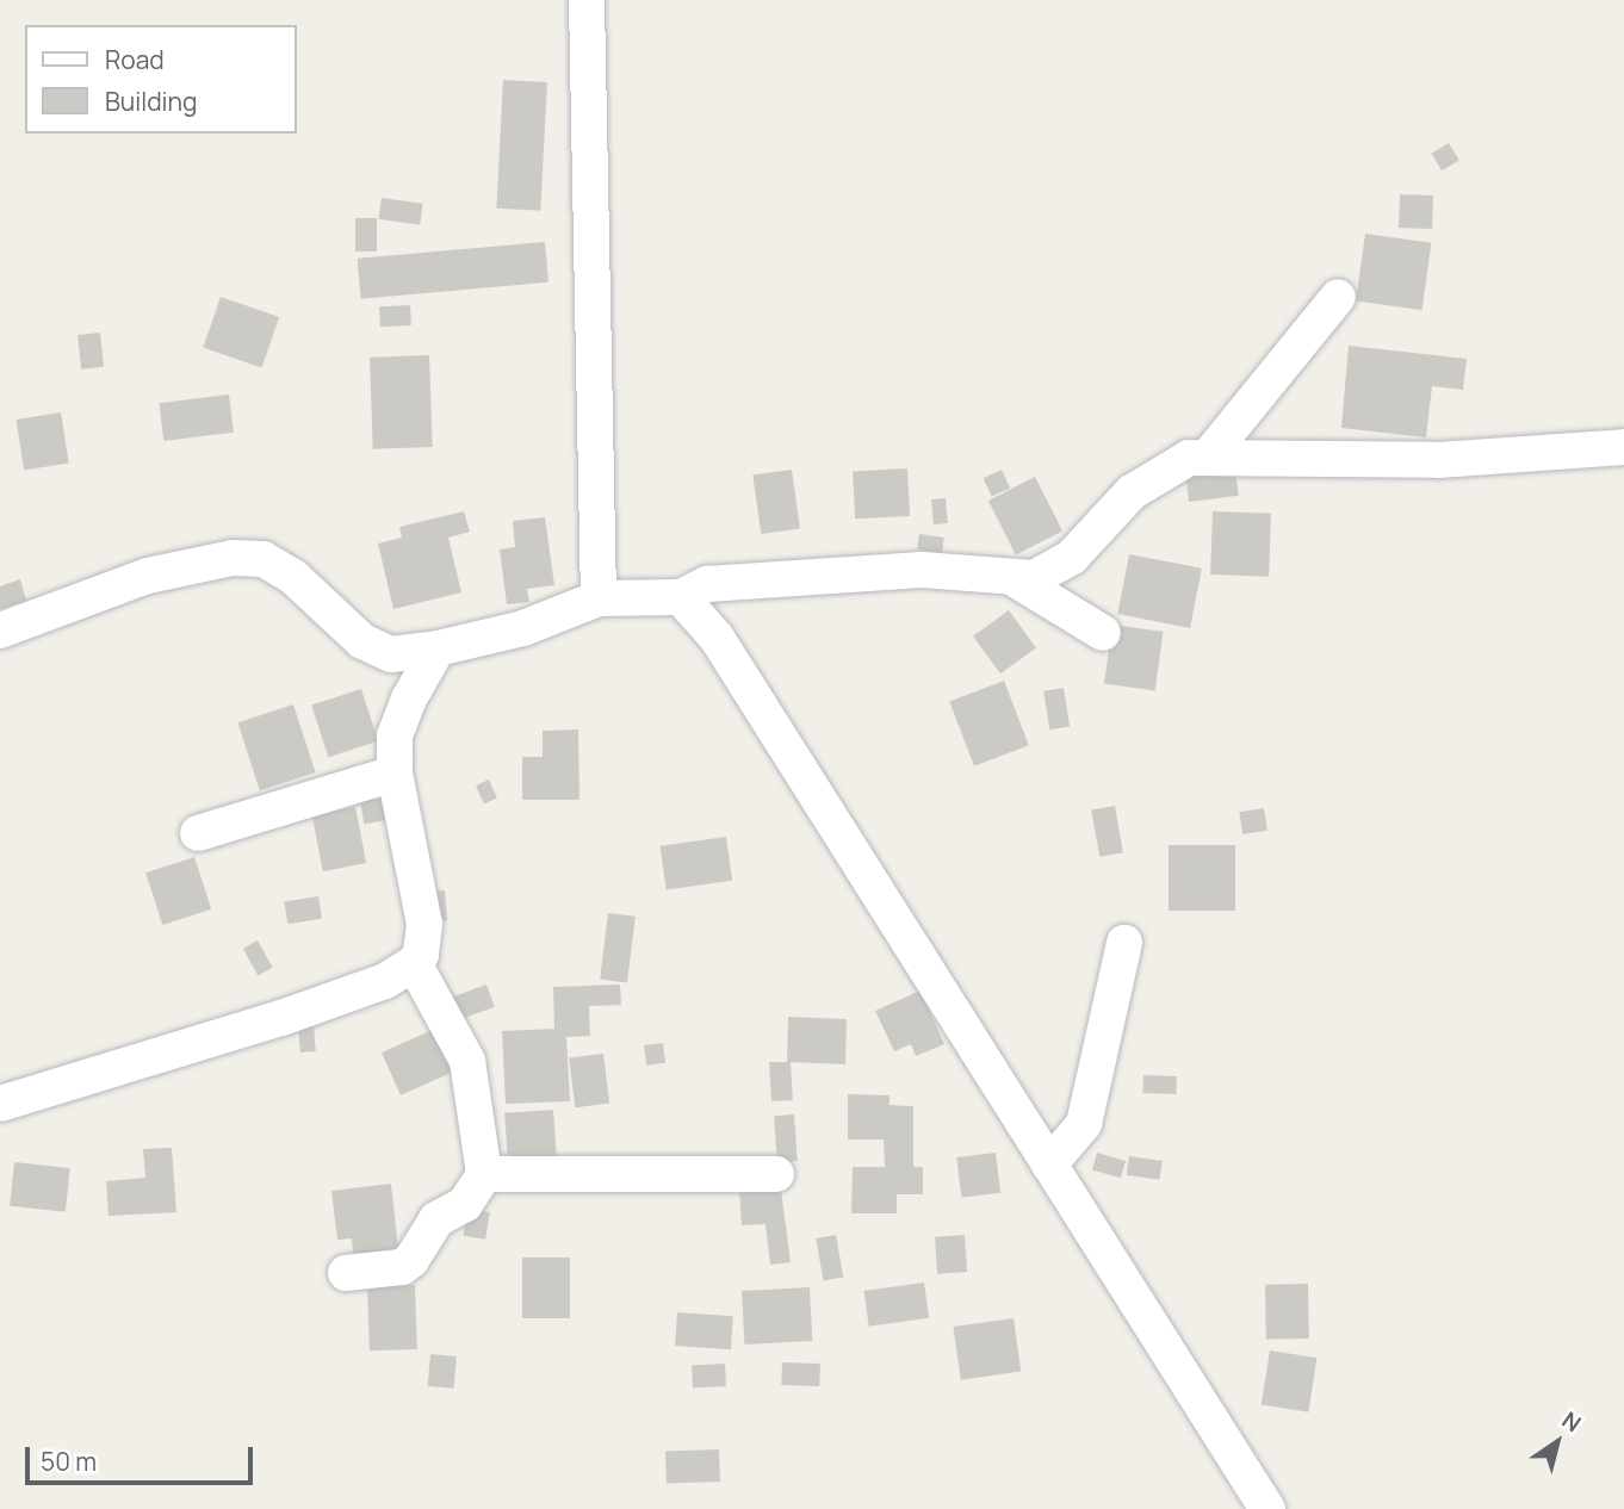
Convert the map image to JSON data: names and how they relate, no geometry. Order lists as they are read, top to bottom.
{
  "legend": ["Road", "Building"],
  "scale_bar": "50 m",
  "north": "top right"
}
